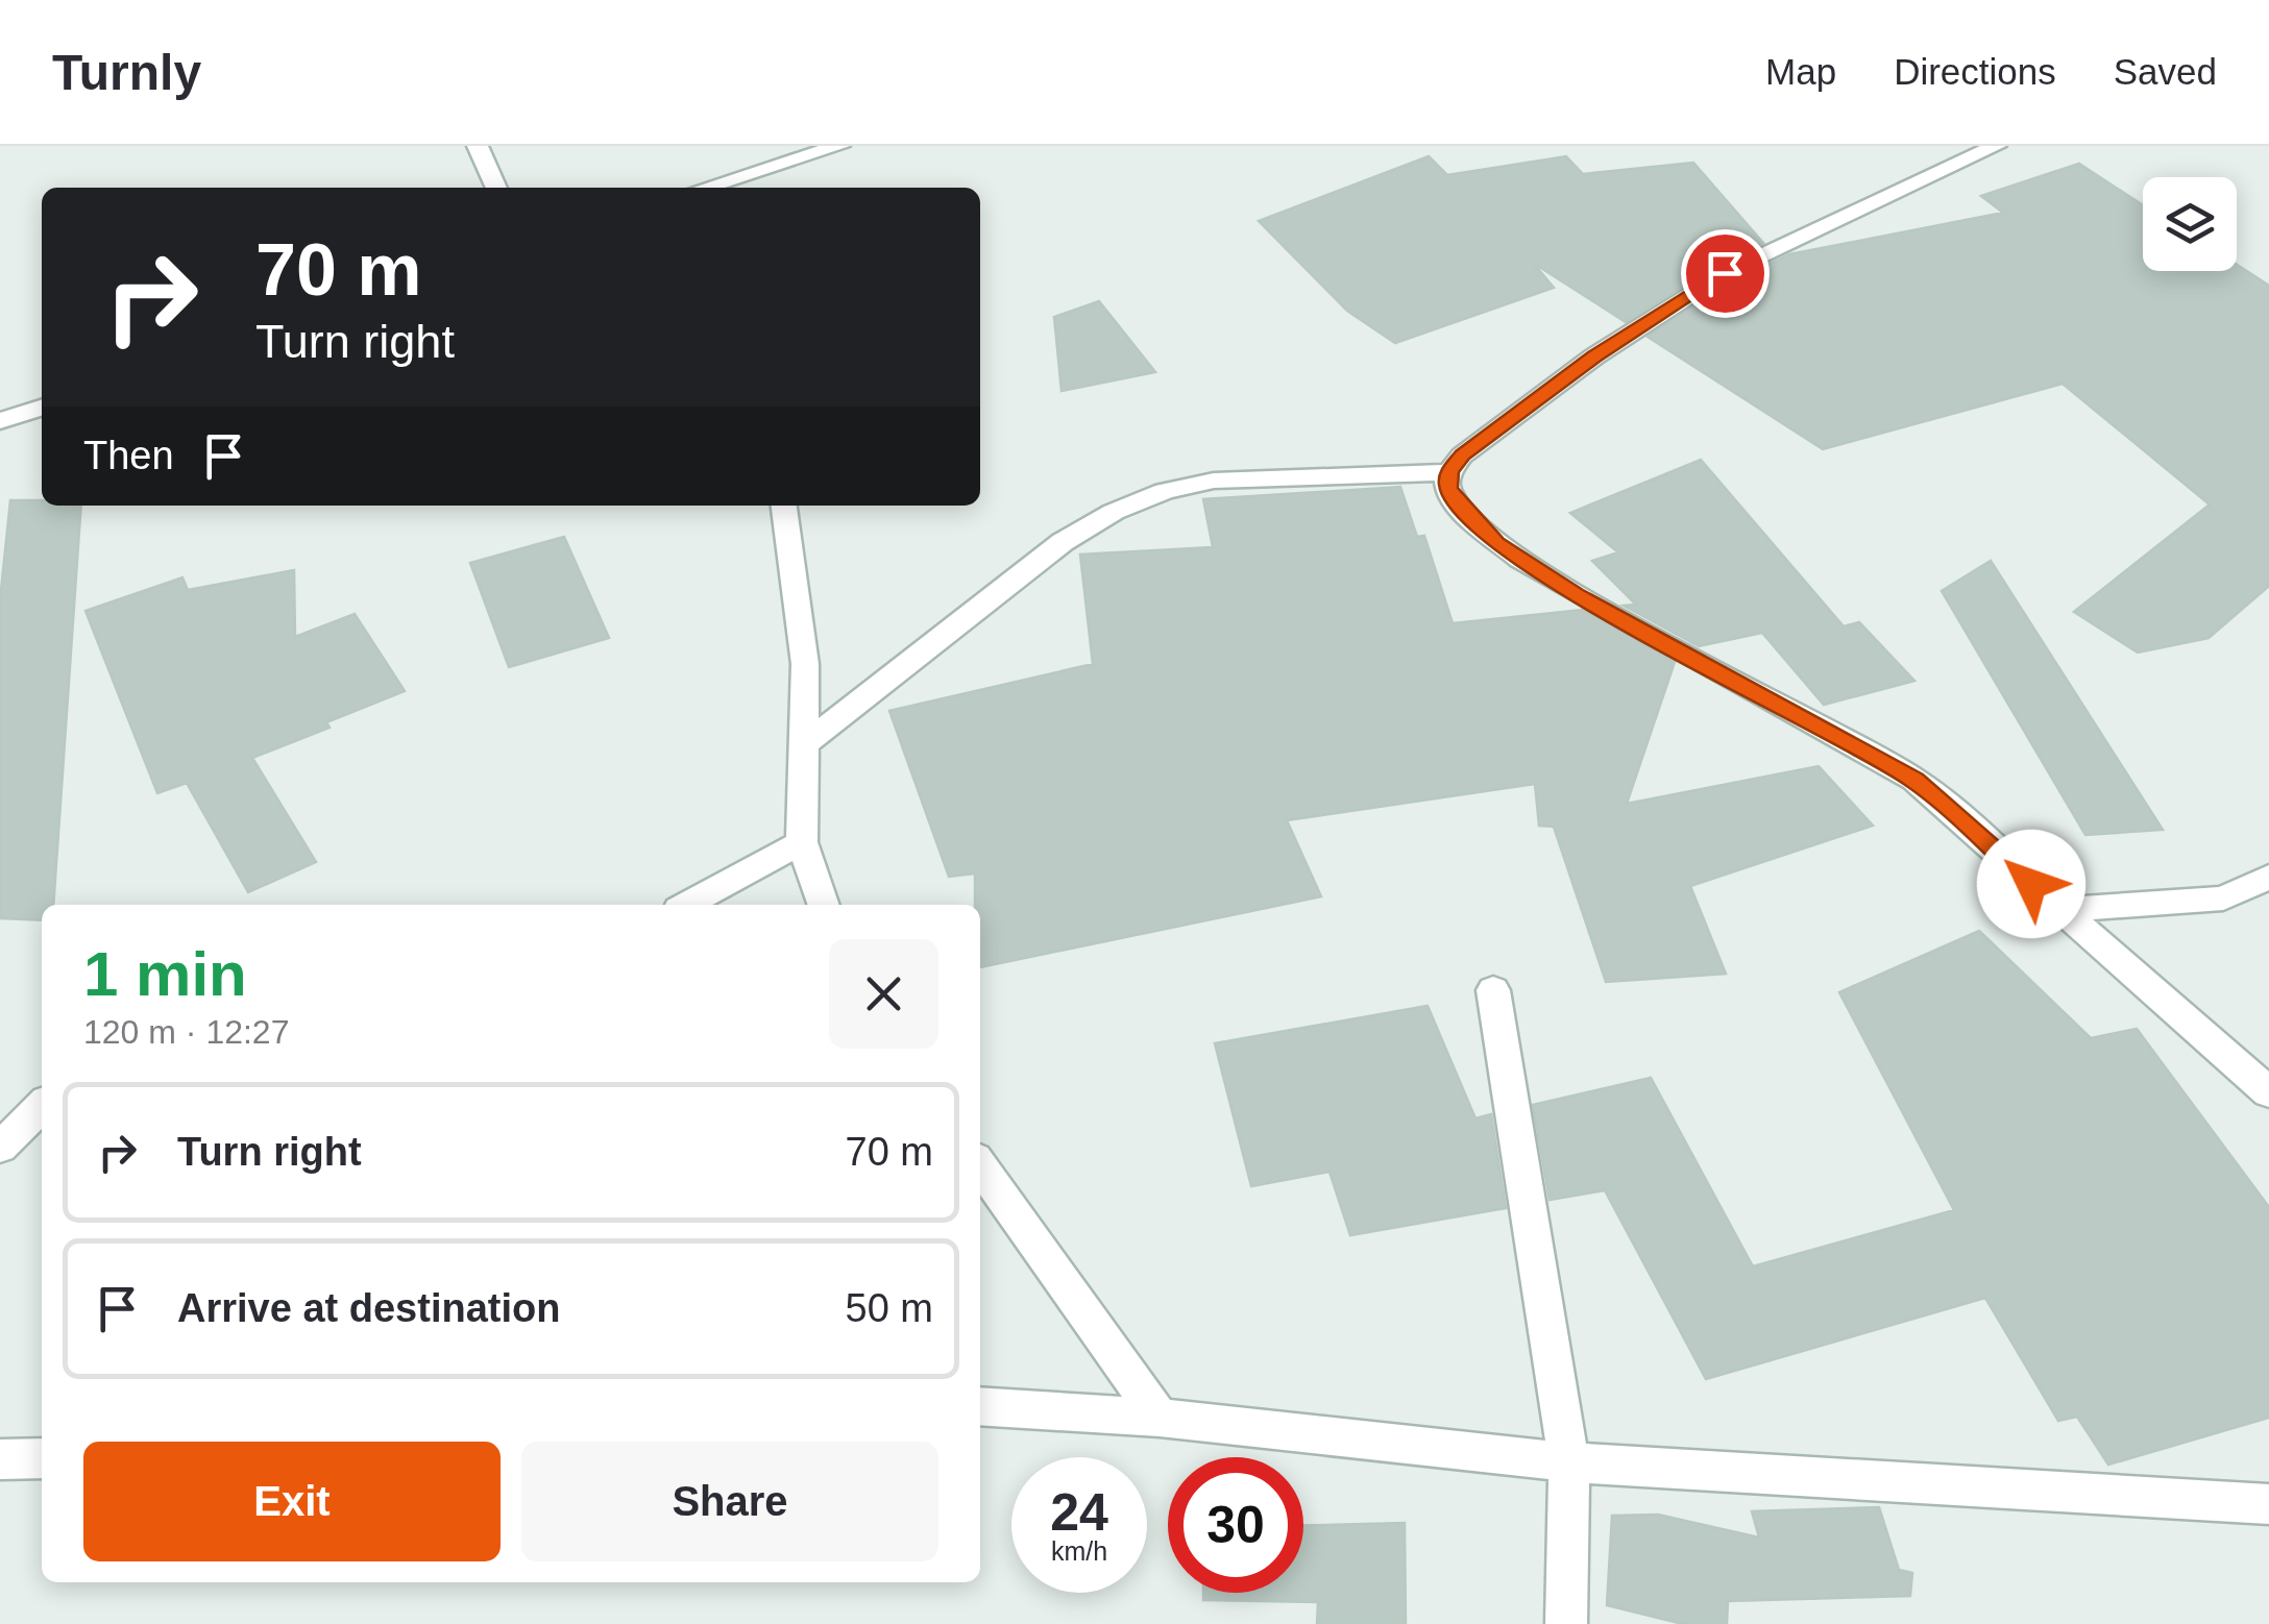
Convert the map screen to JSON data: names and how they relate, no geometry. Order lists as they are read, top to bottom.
{
  "page": {
    "header": "Turnly",
    "nav": ["Map", "Directions", "Saved"],
    "turn": ["70 m", "Turn right"],
    "then": "Then",
    "heading": ["1 min", "120 m · 12:27"],
    "list": [
      {
        "name": "Turn right",
        "value": "70 m"
      },
      {
        "name": "Arrive at destination",
        "value": "50 m"
      }
    ],
    "buttons": ["Exit", "Share"],
    "speed": "24 km/h",
    "limit": "30"
  }
}
